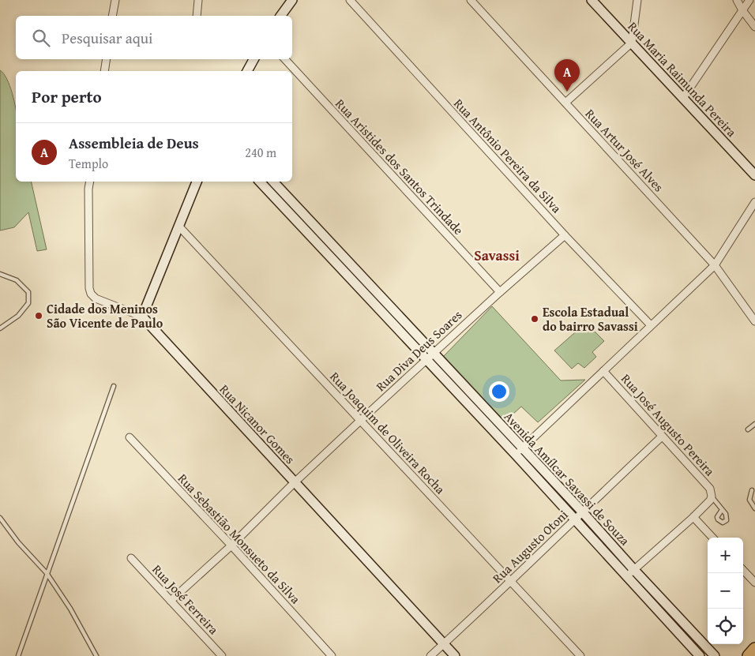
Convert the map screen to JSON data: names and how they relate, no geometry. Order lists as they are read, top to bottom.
{
  "streets": {
    "street": [
      "Rua Maria Raimunda Pereira",
      "Rua Artur José Alves",
      "Rua Antônio Pereira da Silva",
      "Rua Aristides dos Santos Trindade",
      "Rua Diva Deus Soares",
      "Rua Nicanor Gomes",
      "Rua José Augusto Pereira",
      "Rua Joaquim de Oliveira Rocha",
      "Avenida Amílcar Savassi de Souza",
      "Rua Sebastião Monsueto da Silva",
      "Rua Augusto Otoni",
      "Rua José Ferreira"
    ]
  },
  "crossings": [
    ["Rua Antônio Pereira da Silva", "Rua Diva Deus Soares"],
    ["Rua Aristides dos Santos Trindade", "Rua Diva Deus Soares"],
    ["Rua Diva Deus Soares", "Rua Nicanor Gomes"],
    ["Rua Diva Deus Soares", "Rua Joaquim de Oliveira Rocha"],
    ["Rua Diva Deus Soares", "Avenida Amílcar Savassi de Souza"],
    ["Rua Diva Deus Soares", "Rua Sebastião Monsueto da Silva"],
    ["Rua Diva Deus Soares", "Rua José Ferreira"],
    ["Rua Nicanor Gomes", "Rua Augusto Otoni"],
    ["Rua José Augusto Pereira", "Rua Augusto Otoni"],
    ["Rua Joaquim de Oliveira Rocha", "Rua Augusto Otoni"],
    ["Avenida Amílcar Savassi de Souza", "Rua Augusto Otoni"]
  ],
  "districts": ["Savassi"],
  "places": ["Cidade dos Meninos São Vicente de Paulo", "Escola Estadual do bairro Savassi"],
  "page": {
    "search": "Pesquisar aqui",
    "pins": "A",
    "heading": "Por perto",
    "list": [
      {
        "mark": "A",
        "name": "Assembleia de Deus",
        "note": "Templo",
        "value": "240 m"
      }
    ],
    "map_buttons": ["+", "−"]
  }
}
